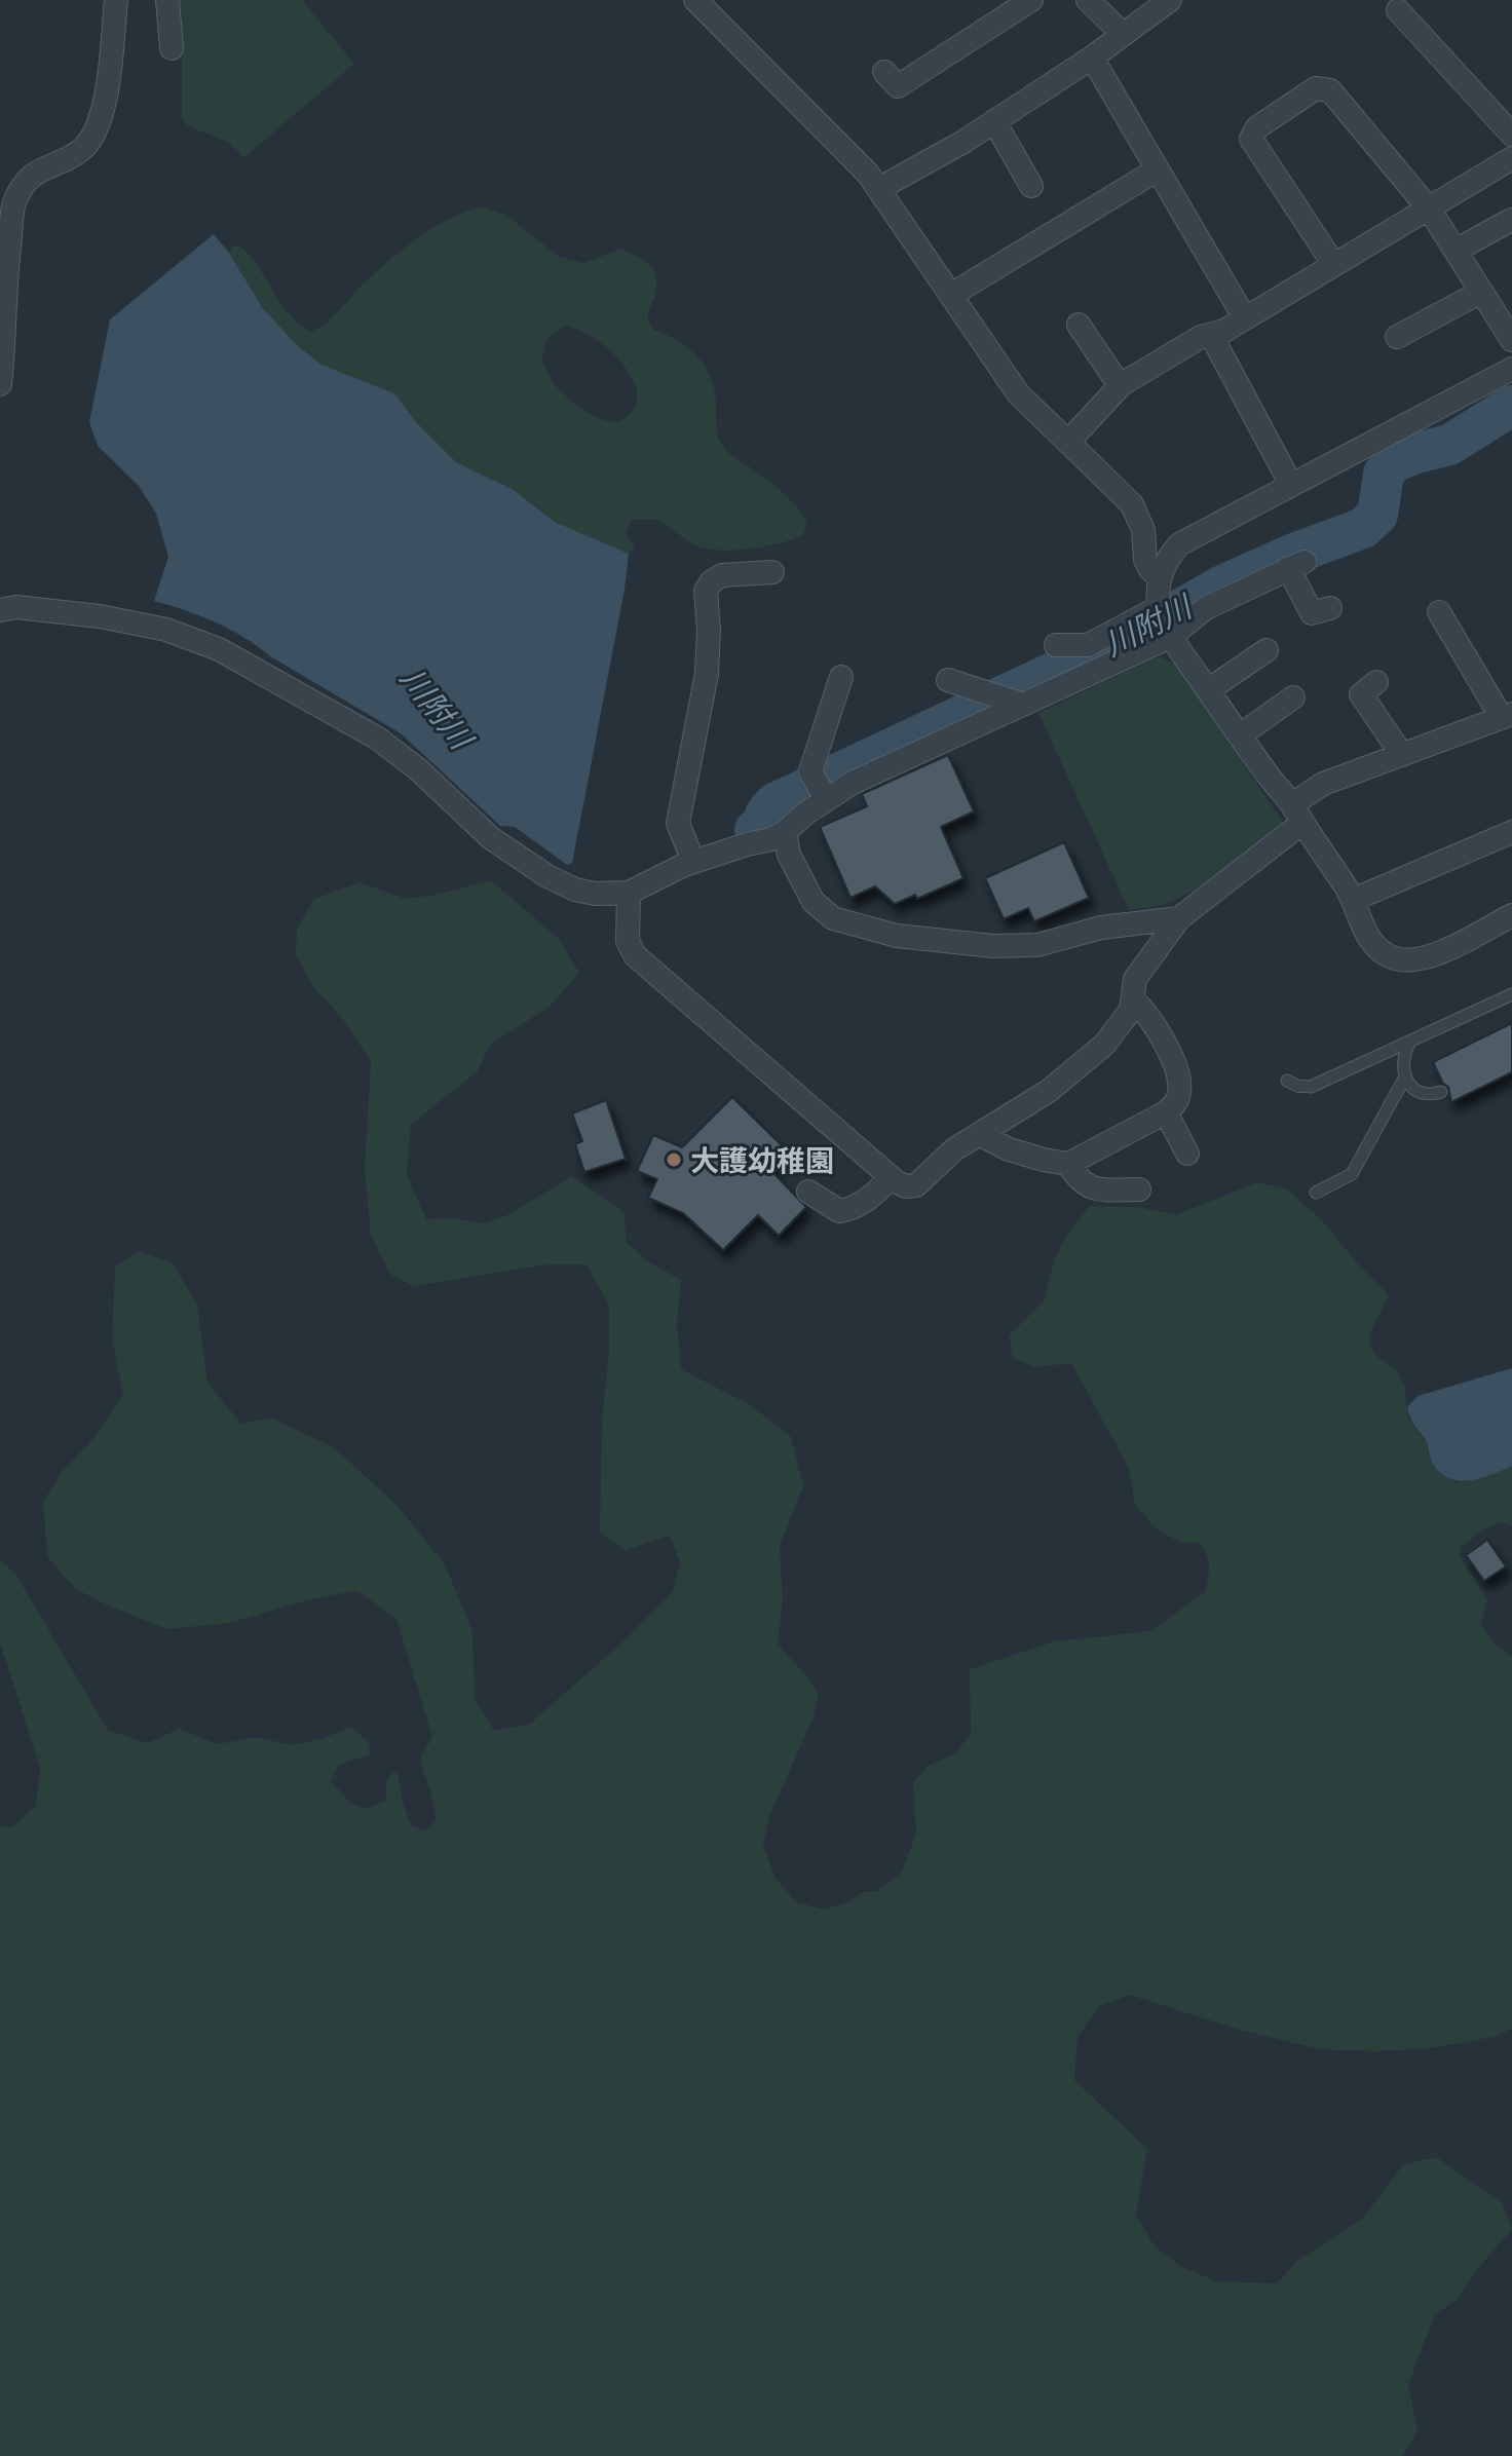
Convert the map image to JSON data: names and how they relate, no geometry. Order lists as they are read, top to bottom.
{
  "water": ["川附川"],
  "places": ["大護幼稚園"]
}
